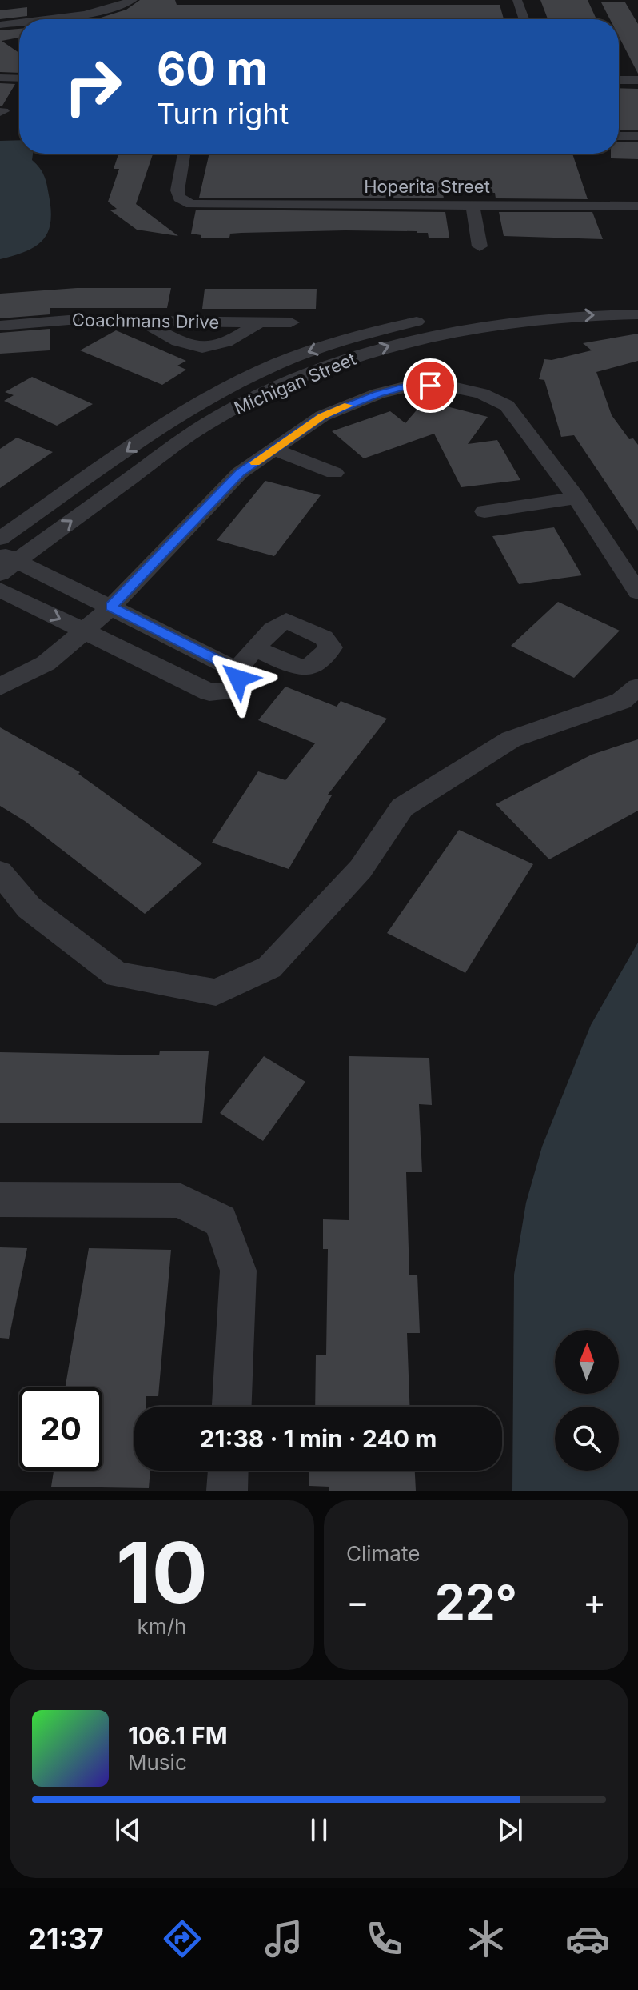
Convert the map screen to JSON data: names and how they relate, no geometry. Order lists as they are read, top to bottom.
{
  "streets": {
    "street": ["Hoperita Street", "Coachmans Drive", "Michigan Street"]
  },
  "north": "top",
  "page": {
    "turn": ["60 m", "Turn right"],
    "limit": "20",
    "trip": "21:38 · 1 min · 240 m",
    "tile": [
      ["10", "km/h"],
      "Climate"
    ],
    "heat": ["−", "22°", "+"],
    "song": ["106.1 FM", "Music"],
    "tabs": "21:37"
  }
}
